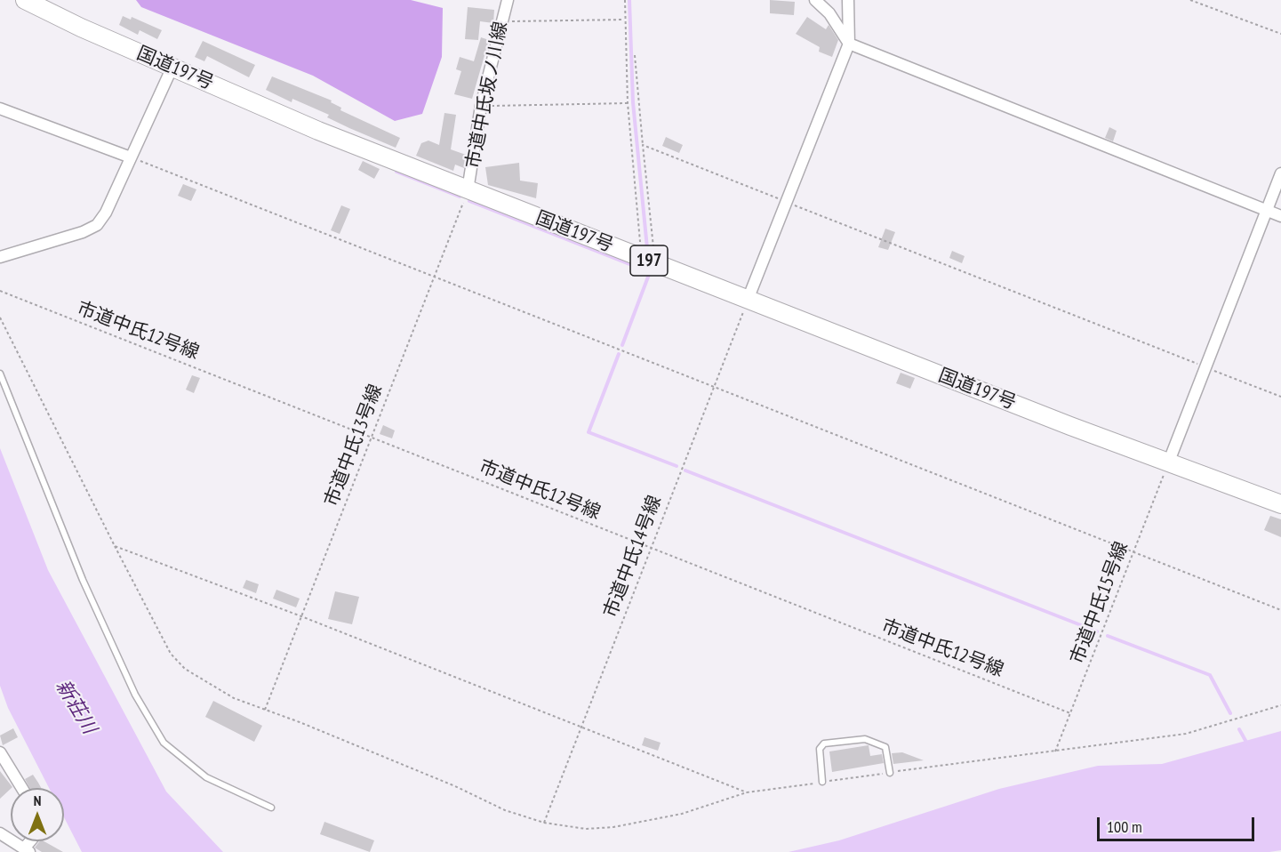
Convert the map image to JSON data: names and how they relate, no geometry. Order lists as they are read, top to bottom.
{
  "streets": {
    "highway": ["国道197号", "197"],
    "street": ["市道中氏坂ノ川線"],
    "path": [
      "市道中氏12号線",
      "市道中氏13号線",
      "市道中氏14号線",
      "市道中氏15号線"
    ]
  },
  "crossings": [
    ["国道197号", "市道中氏坂ノ川線"],
    ["国道197号", "市道中氏13号線"],
    ["国道197号", "市道中氏14号線"],
    ["国道197号", "市道中氏15号線"],
    ["市道中氏坂ノ川線", "市道中氏13号線"],
    ["市道中氏12号線", "市道中氏13号線"],
    ["市道中氏12号線", "市道中氏14号線"],
    ["市道中氏12号線", "市道中氏15号線"]
  ],
  "water": ["新荘川"],
  "scale_bar": "100 m",
  "north": "top"
}
